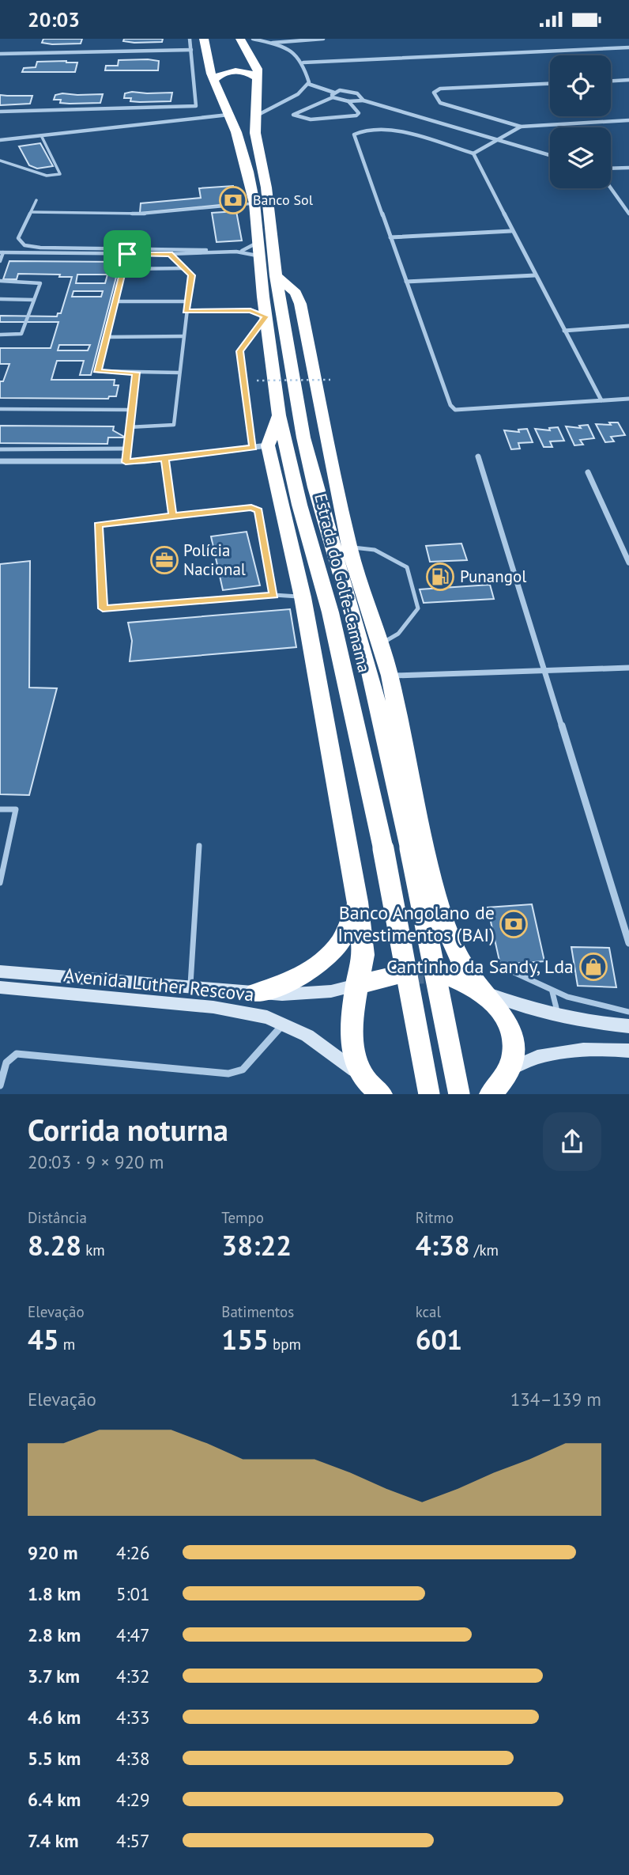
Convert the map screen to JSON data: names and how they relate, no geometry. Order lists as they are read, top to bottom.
{
  "streets": {
    "highway": ["Estrada do Golfe-Camama"],
    "main road": ["Avenida Luther Rescova"]
  },
  "places": {
    "bank": ["Banco Sol", "Banco Angolano de Investimentos (BAI)"],
    "office": ["Polícia Nacional"],
    "fuel station": ["Punangol"],
    "shop": ["Cantinho da Sandy, Lda"]
  },
  "page": {
    "status": "20:03",
    "heading": ["Corrida noturna", "20:03 · 9 × 920 m"],
    "stats": [
      ["Distância", "8.28 km"],
      ["Tempo", "38:22"],
      ["Ritmo", "4:38 /km"],
      ["Elevação", "45 m"],
      ["Batimentos", "155 bpm"],
      ["kcal", "601"]
    ],
    "chart": ["Elevação", "134–139 m"],
    "list": [
      {
        "name": "920 m",
        "note": "4:26"
      },
      {
        "name": "1.8 km",
        "note": "5:01"
      },
      {
        "name": "2.8 km",
        "note": "4:47"
      },
      {
        "name": "3.7 km",
        "note": "4:32"
      },
      {
        "name": "4.6 km",
        "note": "4:33"
      },
      {
        "name": "5.5 km",
        "note": "4:38"
      },
      {
        "name": "6.4 km",
        "note": "4:29"
      },
      {
        "name": "7.4 km",
        "note": "4:57"
      }
    ]
  }
}
